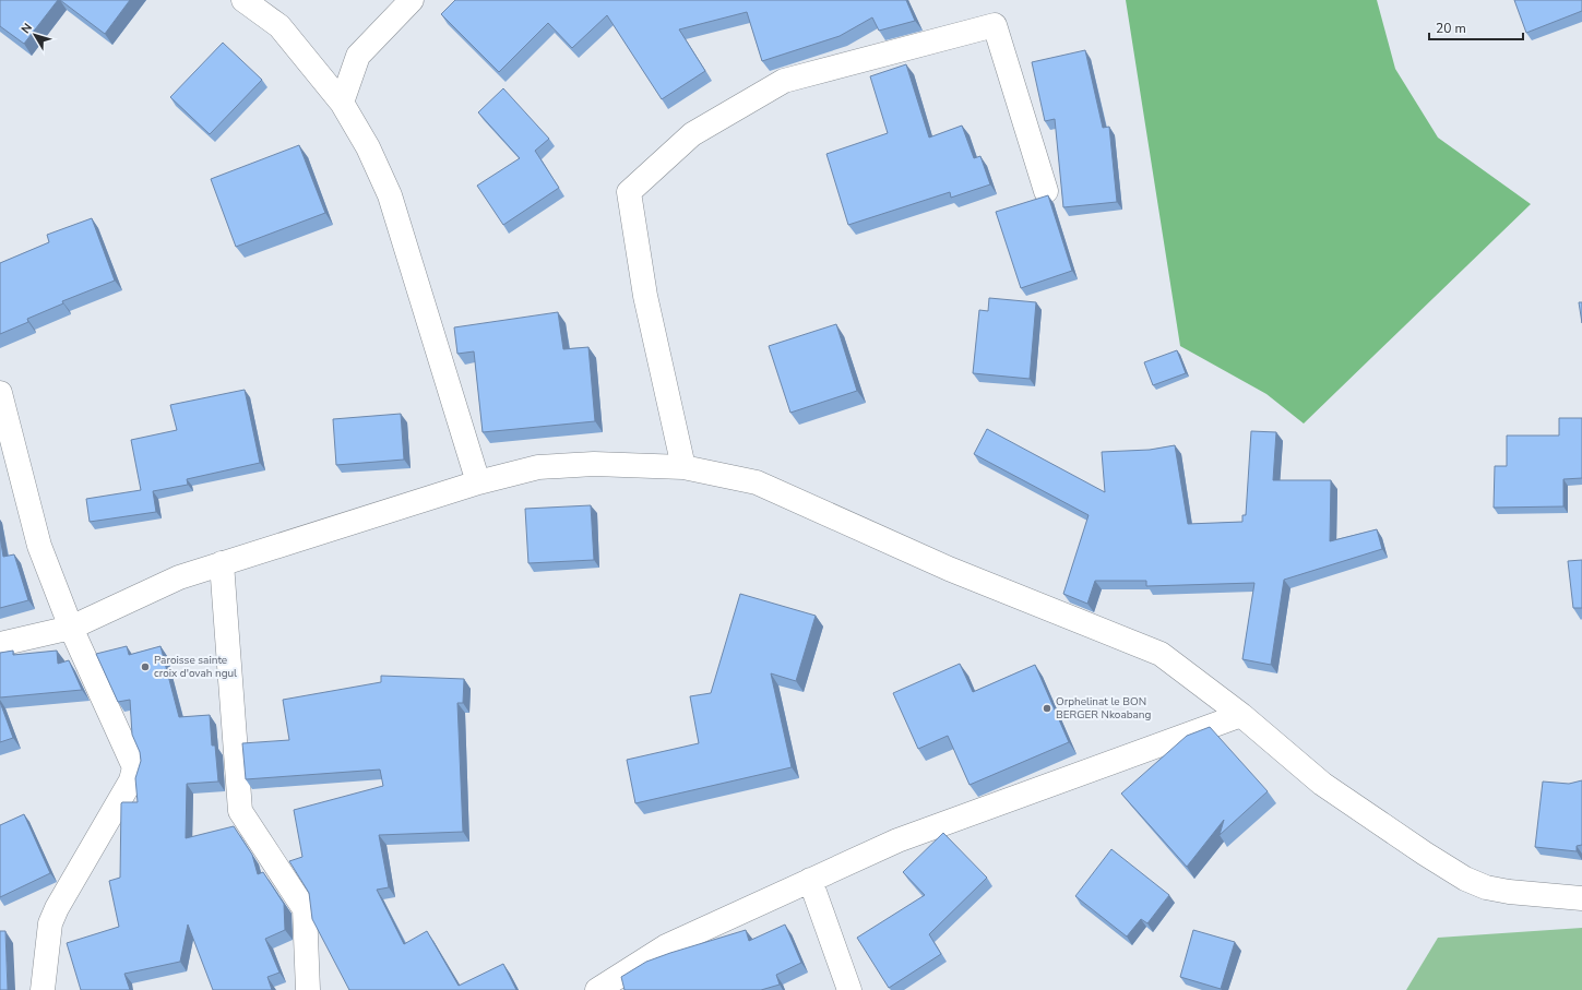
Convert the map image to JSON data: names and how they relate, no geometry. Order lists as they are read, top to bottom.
{
  "places": ["Paroisse sainte croix d'ovah ngul", "Orphelinat le BON BERGER Nkoabang"],
  "scale_bar": "20 m",
  "north": "top left"
}
